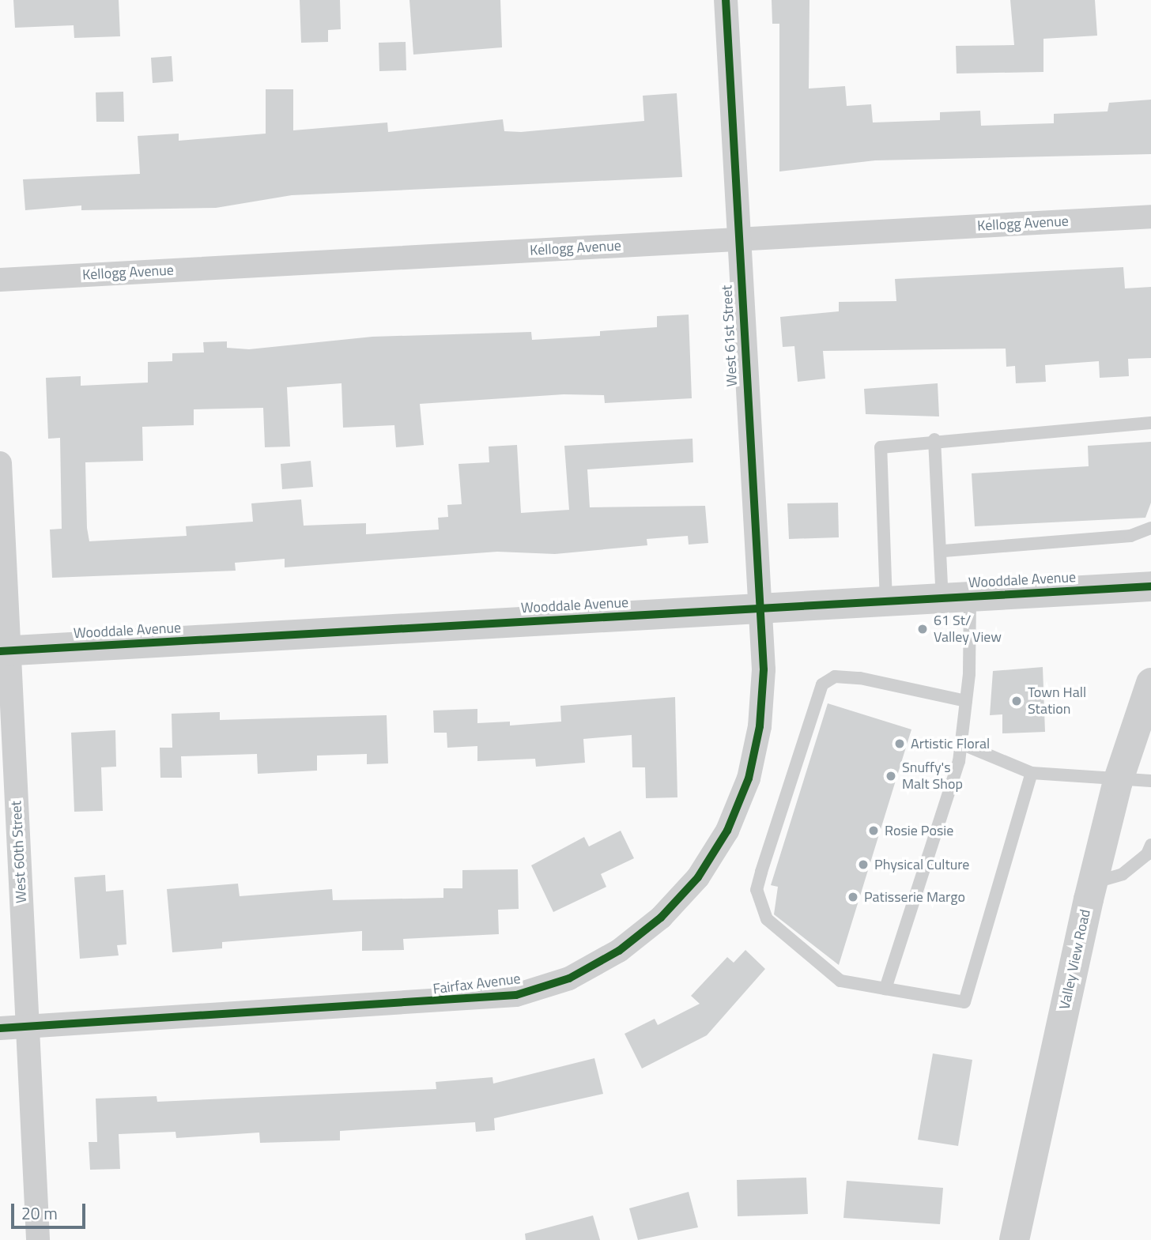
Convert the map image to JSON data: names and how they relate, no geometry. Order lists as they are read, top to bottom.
{
  "streets": {
    "street": [
      "Kellogg Avenue",
      "West 61st Street",
      "Wooddale Avenue",
      "West 60th Street",
      "Valley View Road",
      "Fairfax Avenue"
    ]
  },
  "crossings": [
    ["Kellogg Avenue", "West 61st Street"],
    ["West 61st Street", "Wooddale Avenue"],
    ["West 61st Street", "Fairfax Avenue"],
    ["Wooddale Avenue", "West 60th Street"],
    ["West 60th Street", "Fairfax Avenue"]
  ],
  "places": [
    "61 St/ Valley View",
    "Town Hall Station",
    "Artistic Floral",
    "Snuffy's Malt Shop",
    "Rosie Posie",
    "Physical Culture",
    "Patisserie Margo"
  ],
  "scale_bar": "20 m"
}
